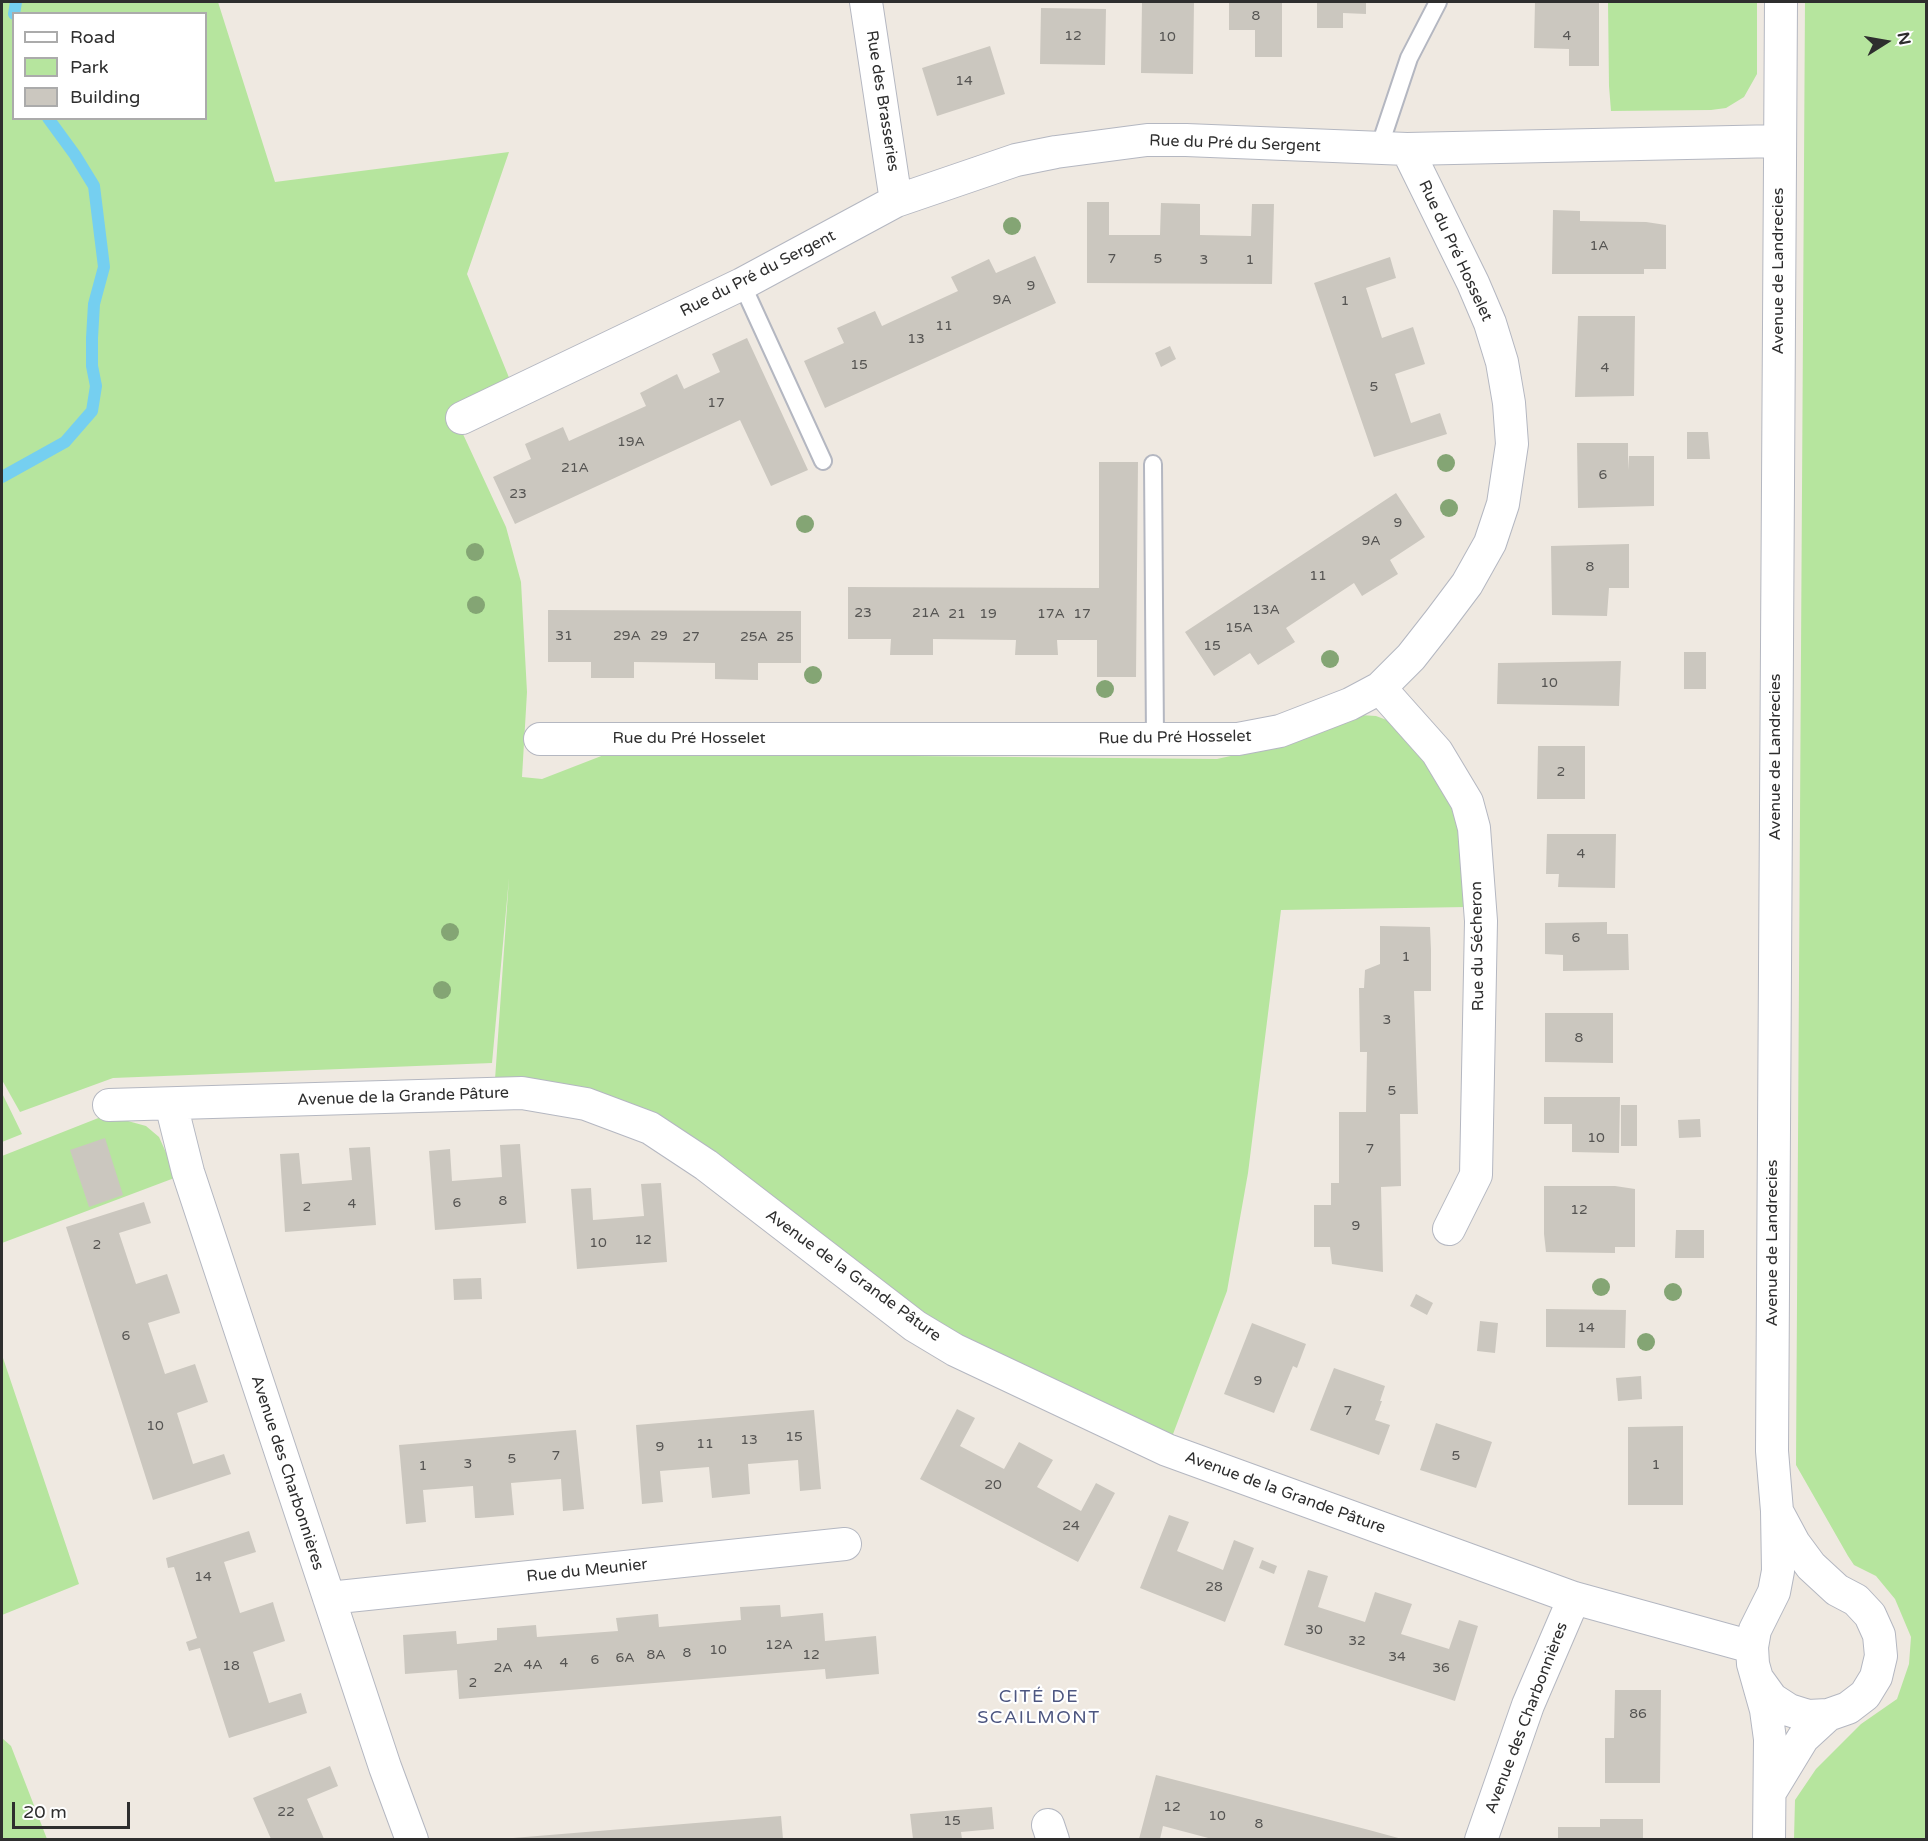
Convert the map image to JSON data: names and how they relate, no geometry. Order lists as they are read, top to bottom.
{
  "streets": {
    "street": [
      "Rue des Brasseries",
      "Rue du Pré du Sergent",
      "Rue du Pré Hosselet",
      "Avenue de Landrecies",
      "Rue du Sécheron",
      "Avenue de la Grande Pâture",
      "Avenue des Charbonnières",
      "Rue du Meunier"
    ]
  },
  "crossings": [
    ["Rue des Brasseries", "Rue du Pré du Sergent"],
    ["Rue du Pré du Sergent", "Rue du Pré Hosselet"],
    ["Rue du Pré du Sergent", "Avenue de Landrecies"],
    ["Rue du Pré Hosselet", "Rue du Sécheron"],
    ["Avenue de Landrecies", "Avenue de la Grande Pâture"],
    ["Avenue de la Grande Pâture", "Avenue des Charbonnières"],
    ["Avenue des Charbonnières", "Rue du Meunier"]
  ],
  "districts": ["CITÉ DE SCAILMONT"],
  "house_numbers": [
    "8",
    "12",
    "4",
    "10",
    "14",
    "1A",
    "7",
    "5",
    "3",
    "1",
    "9",
    "9A",
    "1",
    "11",
    "13",
    "15",
    "4",
    "5",
    "17",
    "19A",
    "21A",
    "6",
    "23",
    "9",
    "9A",
    "8",
    "11",
    "13A",
    "23",
    "21A",
    "21",
    "19",
    "17A",
    "17",
    "15A",
    "31",
    "29A",
    "29",
    "27",
    "25A",
    "25",
    "15",
    "10",
    "2",
    "4",
    "6",
    "1",
    "3",
    "8",
    "5",
    "10",
    "7",
    "8",
    "6",
    "4",
    "2",
    "12",
    "9",
    "12",
    "10",
    "2",
    "14",
    "6",
    "9",
    "7",
    "10",
    "15",
    "13",
    "11",
    "9",
    "7",
    "5",
    "5",
    "3",
    "1",
    "1",
    "20",
    "24",
    "14",
    "28",
    "30",
    "32",
    "12A",
    "10",
    "8",
    "8A",
    "12",
    "34",
    "6A",
    "6",
    "4",
    "4A",
    "18",
    "2A",
    "36",
    "2",
    "86",
    "12",
    "22",
    "10",
    "15",
    "8"
  ],
  "legend": ["Road", "Park", "Building"],
  "scale_bar": "20 m",
  "north": "right"
}
